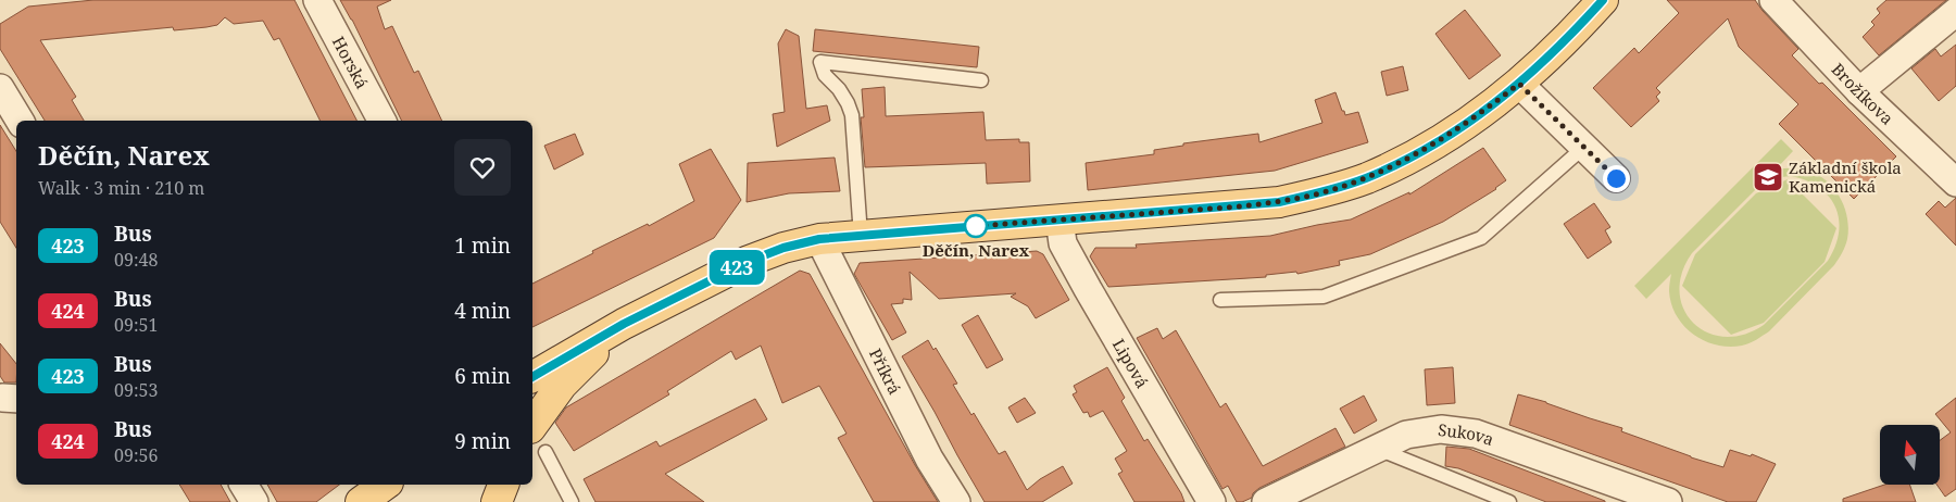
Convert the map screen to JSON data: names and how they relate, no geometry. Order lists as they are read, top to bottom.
{
  "streets": {
    "street": [
      "Horská",
      "Brožíkova",
      "Lipová",
      "Příkrá",
      "Sukova"
    ]
  },
  "places": {
    "school or university": ["Základní škola Kamenická"],
    "other": ["Děčín, Narex"]
  },
  "lines": ["bus line 423"],
  "north": "top",
  "page": {
    "on_map": "423",
    "heading": ["Děčín, Narex", "Walk · 3 min · 210 m"],
    "list": [
      {
        "mark": "423",
        "name": "Bus",
        "note": "09:48",
        "value": "1 min"
      },
      {
        "mark": "424",
        "name": "Bus",
        "note": "09:51",
        "value": "4 min"
      },
      {
        "mark": "423",
        "name": "Bus",
        "note": "09:53",
        "value": "6 min"
      },
      {
        "mark": "424",
        "name": "Bus",
        "note": "09:56",
        "value": "9 min"
      }
    ]
  }
}
